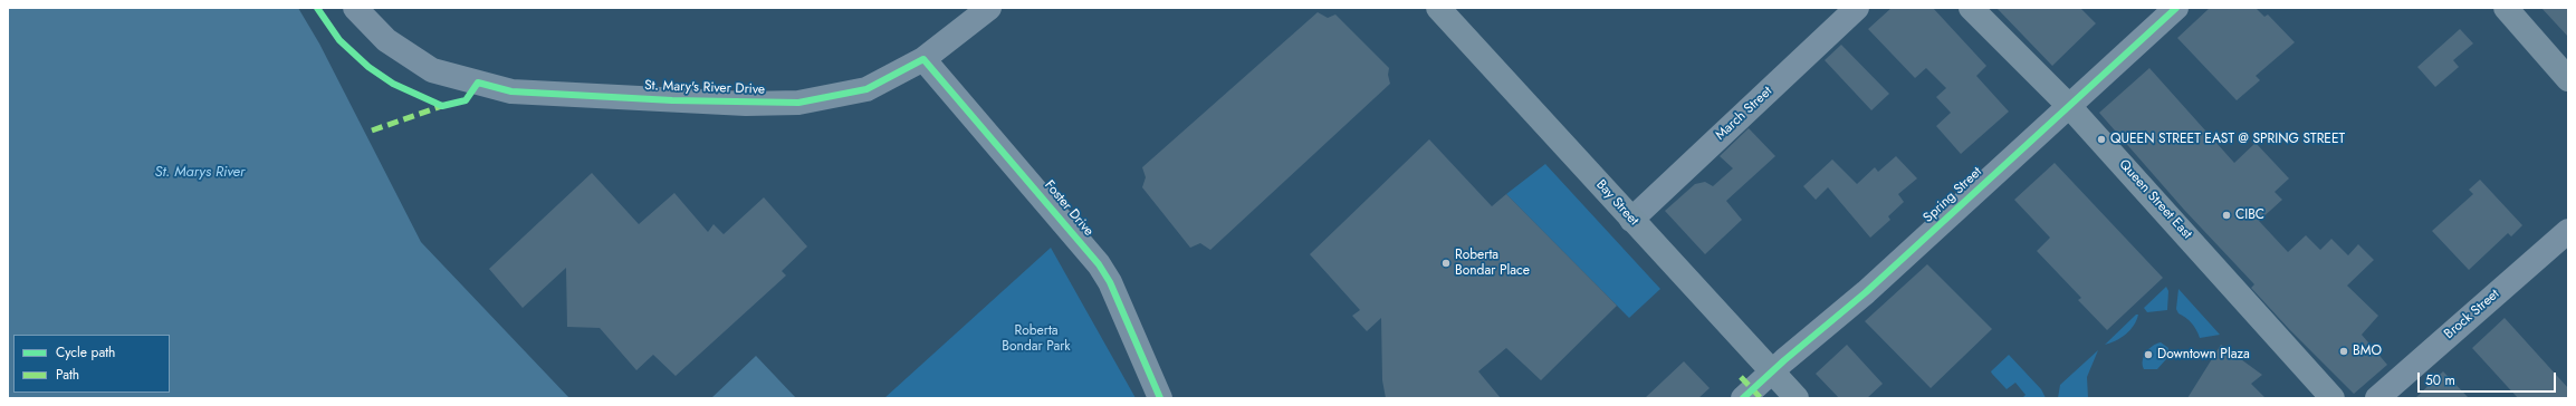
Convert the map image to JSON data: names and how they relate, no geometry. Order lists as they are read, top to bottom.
{
  "streets": {
    "main road": ["Queen Street East", "Bay Street"],
    "street": [
      "St. Mary's River Drive",
      "March Street",
      "Spring Street",
      "Foster Drive",
      "Brock Street"
    ]
  },
  "crossings": [
    ["St. Mary's River Drive", "Foster Drive"],
    ["March Street", "Bay Street"],
    ["Spring Street", "Queen Street East"],
    ["Spring Street", "Bay Street"]
  ],
  "water": ["St. Marys River"],
  "parks": ["Roberta Bondar Park"],
  "places": [
    "QUEEN STREET EAST @ SPRING STREET",
    "CIBC",
    "Roberta Bondar Place",
    "BMO",
    "Downtown Plaza"
  ],
  "legend": ["Cycle path", "Path"],
  "scale_bar": "50 m"
}
